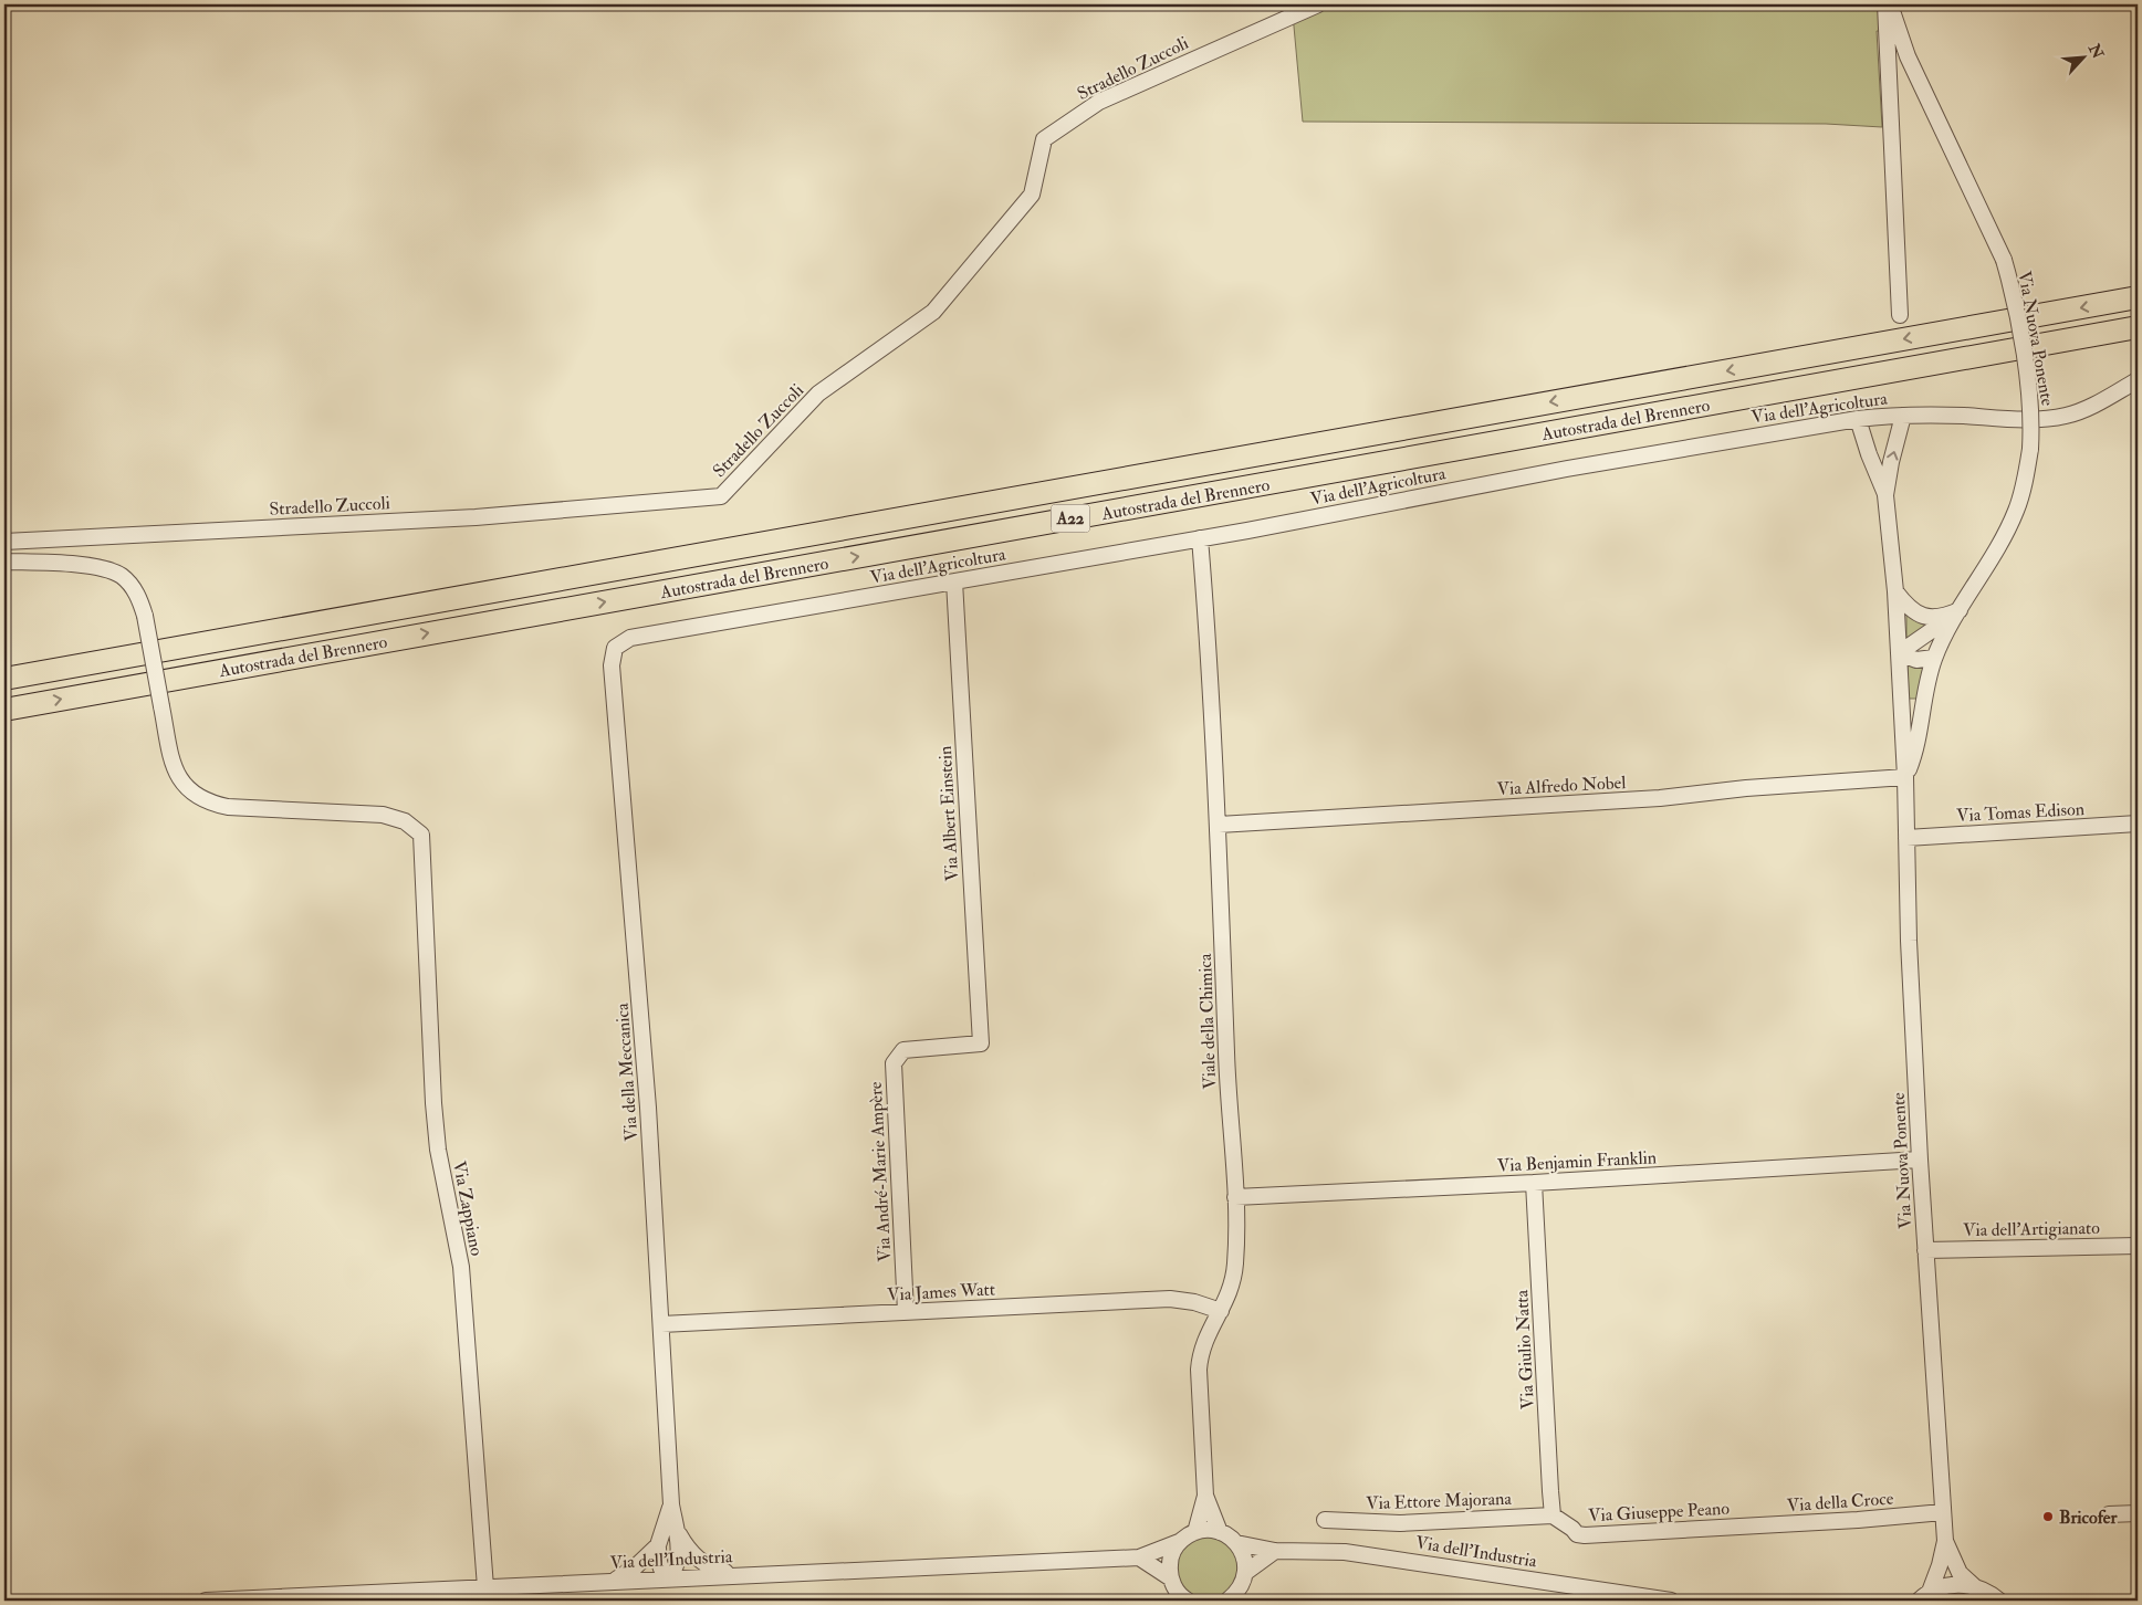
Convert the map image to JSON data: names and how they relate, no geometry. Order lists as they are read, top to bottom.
{
  "streets": {
    "highway": ["Autostrada del Brennero", "A22"],
    "street": [
      "Stradello Zuccoli",
      "Via Nuova Ponente",
      "Via dell'Agricoltura",
      "Via Alfredo Nobel",
      "Via Tomas Edison",
      "Via Albert Einstein",
      "Viale della Chimica",
      "Via della Meccanica",
      "Via Benjamin Franklin",
      "Via André-Marie Ampère",
      "Via Zappiano",
      "Via dell'Artigianato",
      "Via James Watt",
      "Via Giulio Natta",
      "Via Ettore Majorana",
      "Via della Croce",
      "Via Giuseppe Peano",
      "Via dell'Industria"
    ]
  },
  "crossings": [
    ["Via Nuova Ponente", "Via Alfredo Nobel"],
    ["Via Nuova Ponente", "Via Tomas Edison"],
    ["Via Nuova Ponente", "Via Benjamin Franklin"],
    ["Via Nuova Ponente", "Via dell'Artigianato"],
    ["Via Nuova Ponente", "Via della Croce"],
    ["Via dell'Agricoltura", "Via Albert Einstein"],
    ["Via dell'Agricoltura", "Viale della Chimica"],
    ["Via dell'Agricoltura", "Via della Meccanica"],
    ["Via Alfredo Nobel", "Viale della Chimica"],
    ["Via Albert Einstein", "Via André-Marie Ampère"],
    ["Viale della Chimica", "Via Benjamin Franklin"],
    ["Viale della Chimica", "Via James Watt"],
    ["Viale della Chimica", "Via dell'Industria"],
    ["Via della Meccanica", "Via James Watt"],
    ["Via della Meccanica", "Via dell'Industria"],
    ["Via Benjamin Franklin", "Via Giulio Natta"],
    ["Via André-Marie Ampère", "Via James Watt"],
    ["Via Zappiano", "Via dell'Industria"],
    ["Via Giulio Natta", "Via Ettore Majorana"],
    ["Via Giulio Natta", "Via Giuseppe Peano"],
    ["Via Ettore Majorana", "Via Giuseppe Peano"],
    ["Via della Croce", "Via Giuseppe Peano"]
  ],
  "places": ["Bricofer"],
  "north": "top right"
}
